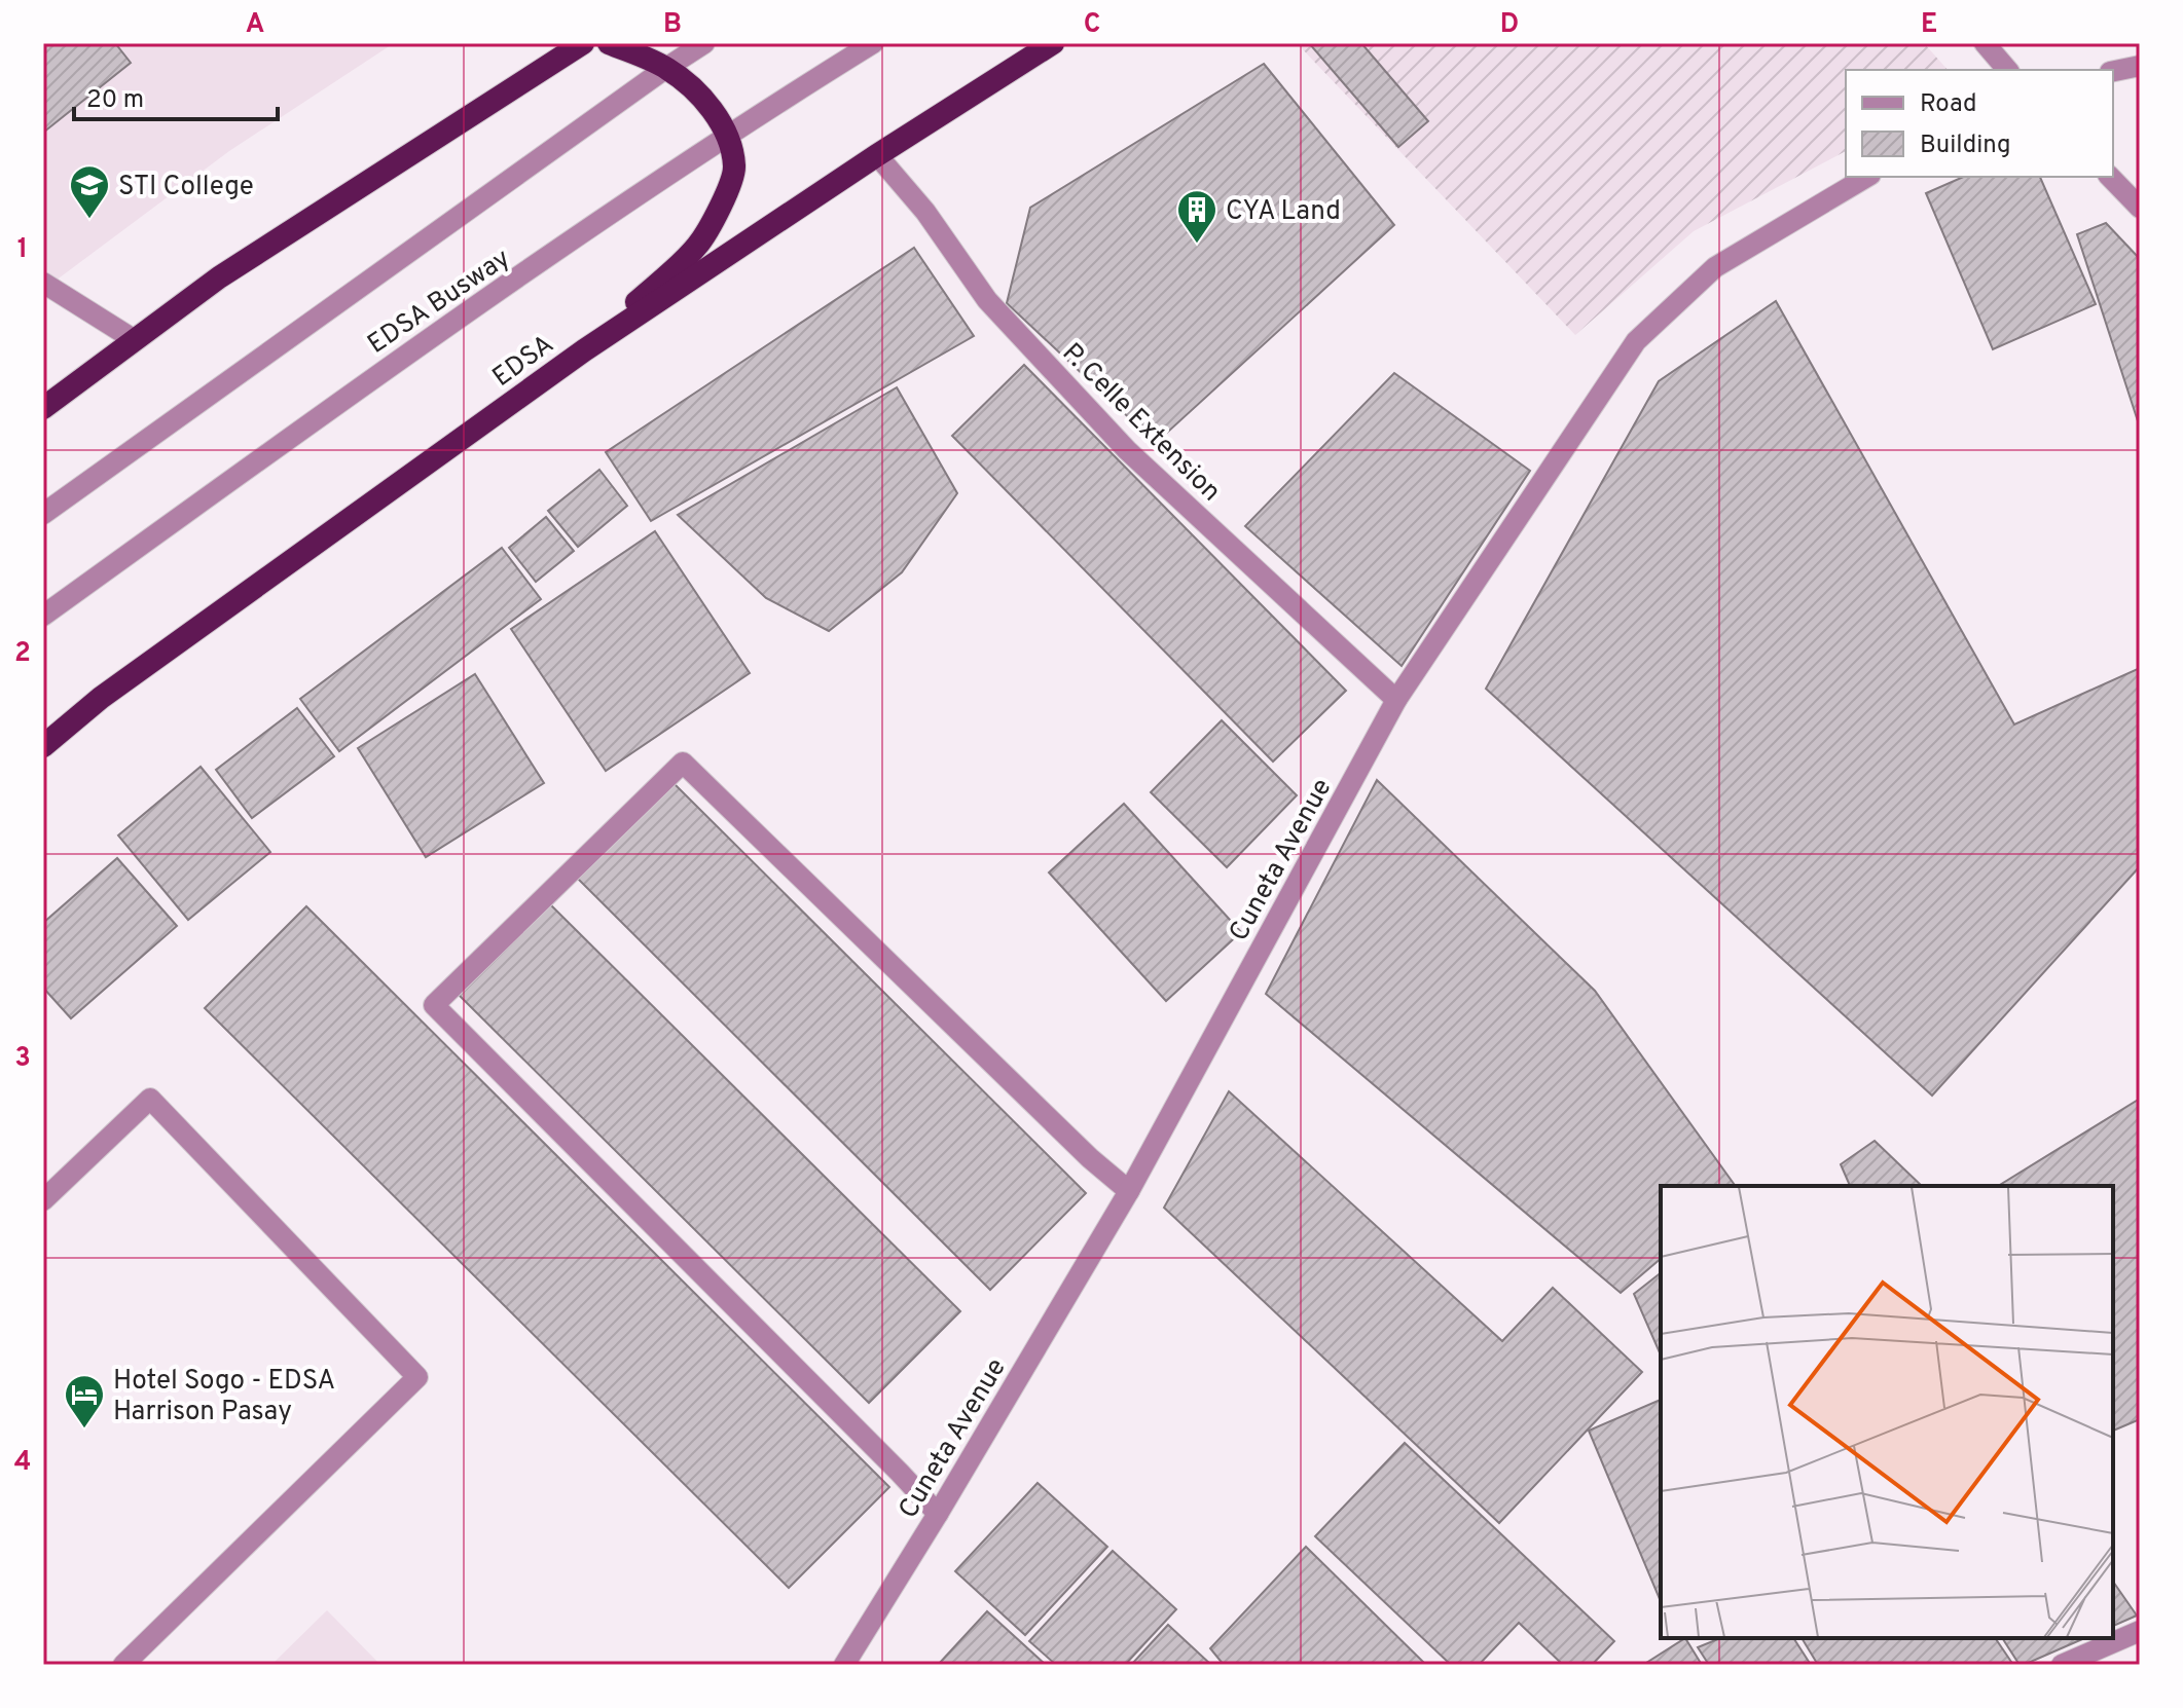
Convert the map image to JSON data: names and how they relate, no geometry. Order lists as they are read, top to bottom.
{
  "streets": {
    "highway": ["EDSA"],
    "street": ["EDSA Busway", "P. Celle Extension", "Cuneta Avenue"]
  },
  "crossings": [
    ["EDSA", "P. Celle Extension"],
    ["P. Celle Extension", "Cuneta Avenue"]
  ],
  "places": {
    "school or university": ["STI College"],
    "building": ["CYA Land"],
    "hotel": ["Hotel Sogo - EDSA Harrison Pasay"]
  },
  "legend": ["Road", "Building"],
  "scale_bar": "20 m",
  "grid": {
    "columns": [
      "A",
      "B",
      "C",
      "D",
      "E"
    ],
    "rows": [
      "1",
      "2",
      "3",
      "4"
    ]
  }
}
